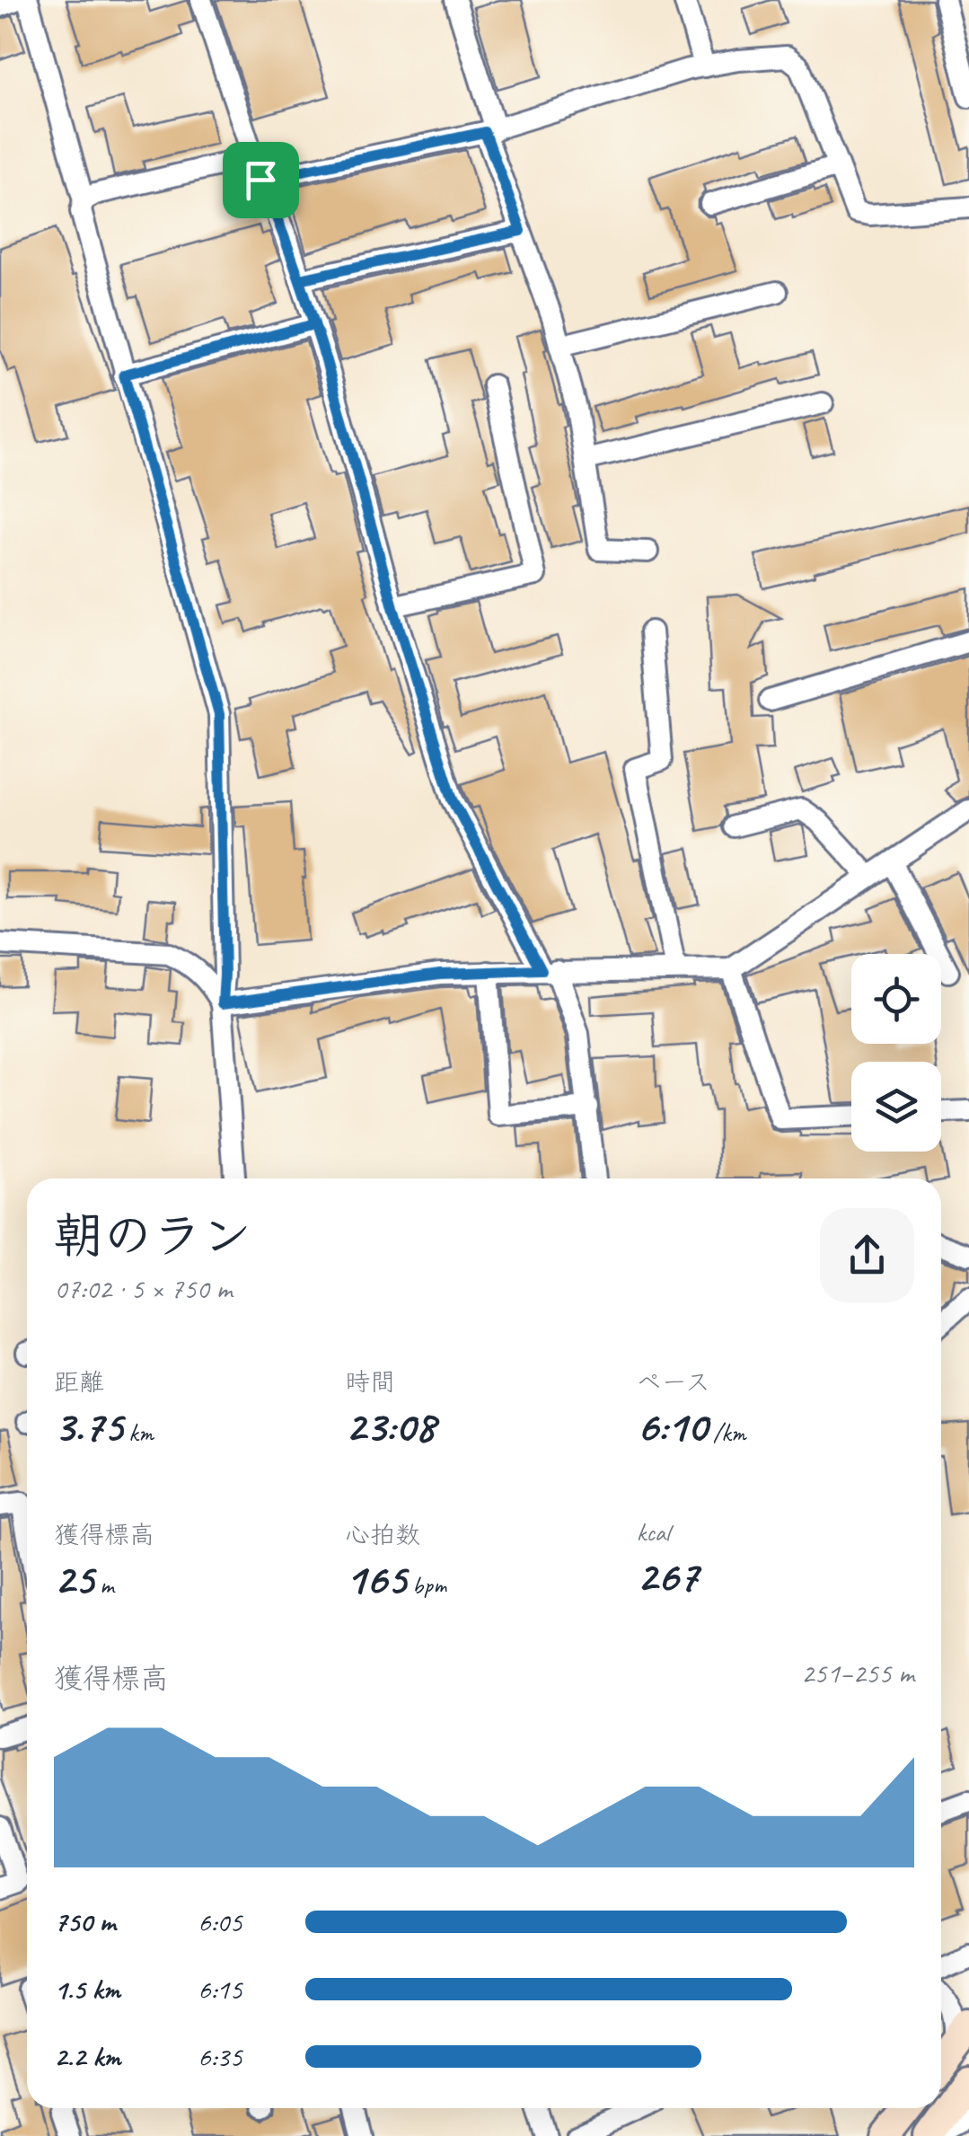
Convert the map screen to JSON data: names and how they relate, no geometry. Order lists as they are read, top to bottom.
{
  "page": {
    "heading": ["朝のラン", "07:02 · 5 × 750 m"],
    "stats": [
      ["距離", "3.75 km"],
      ["時間", "23:08"],
      ["ペース", "6:10 /km"],
      ["獲得標高", "25 m"],
      ["心拍数", "165 bpm"],
      ["kcal", "267"]
    ],
    "chart": ["獲得標高", "251–255 m"],
    "list": [
      {
        "name": "750 m",
        "note": "6:05"
      },
      {
        "name": "1.5 km",
        "note": "6:15"
      },
      {
        "name": "2.2 km",
        "note": "6:35"
      }
    ]
  }
}
